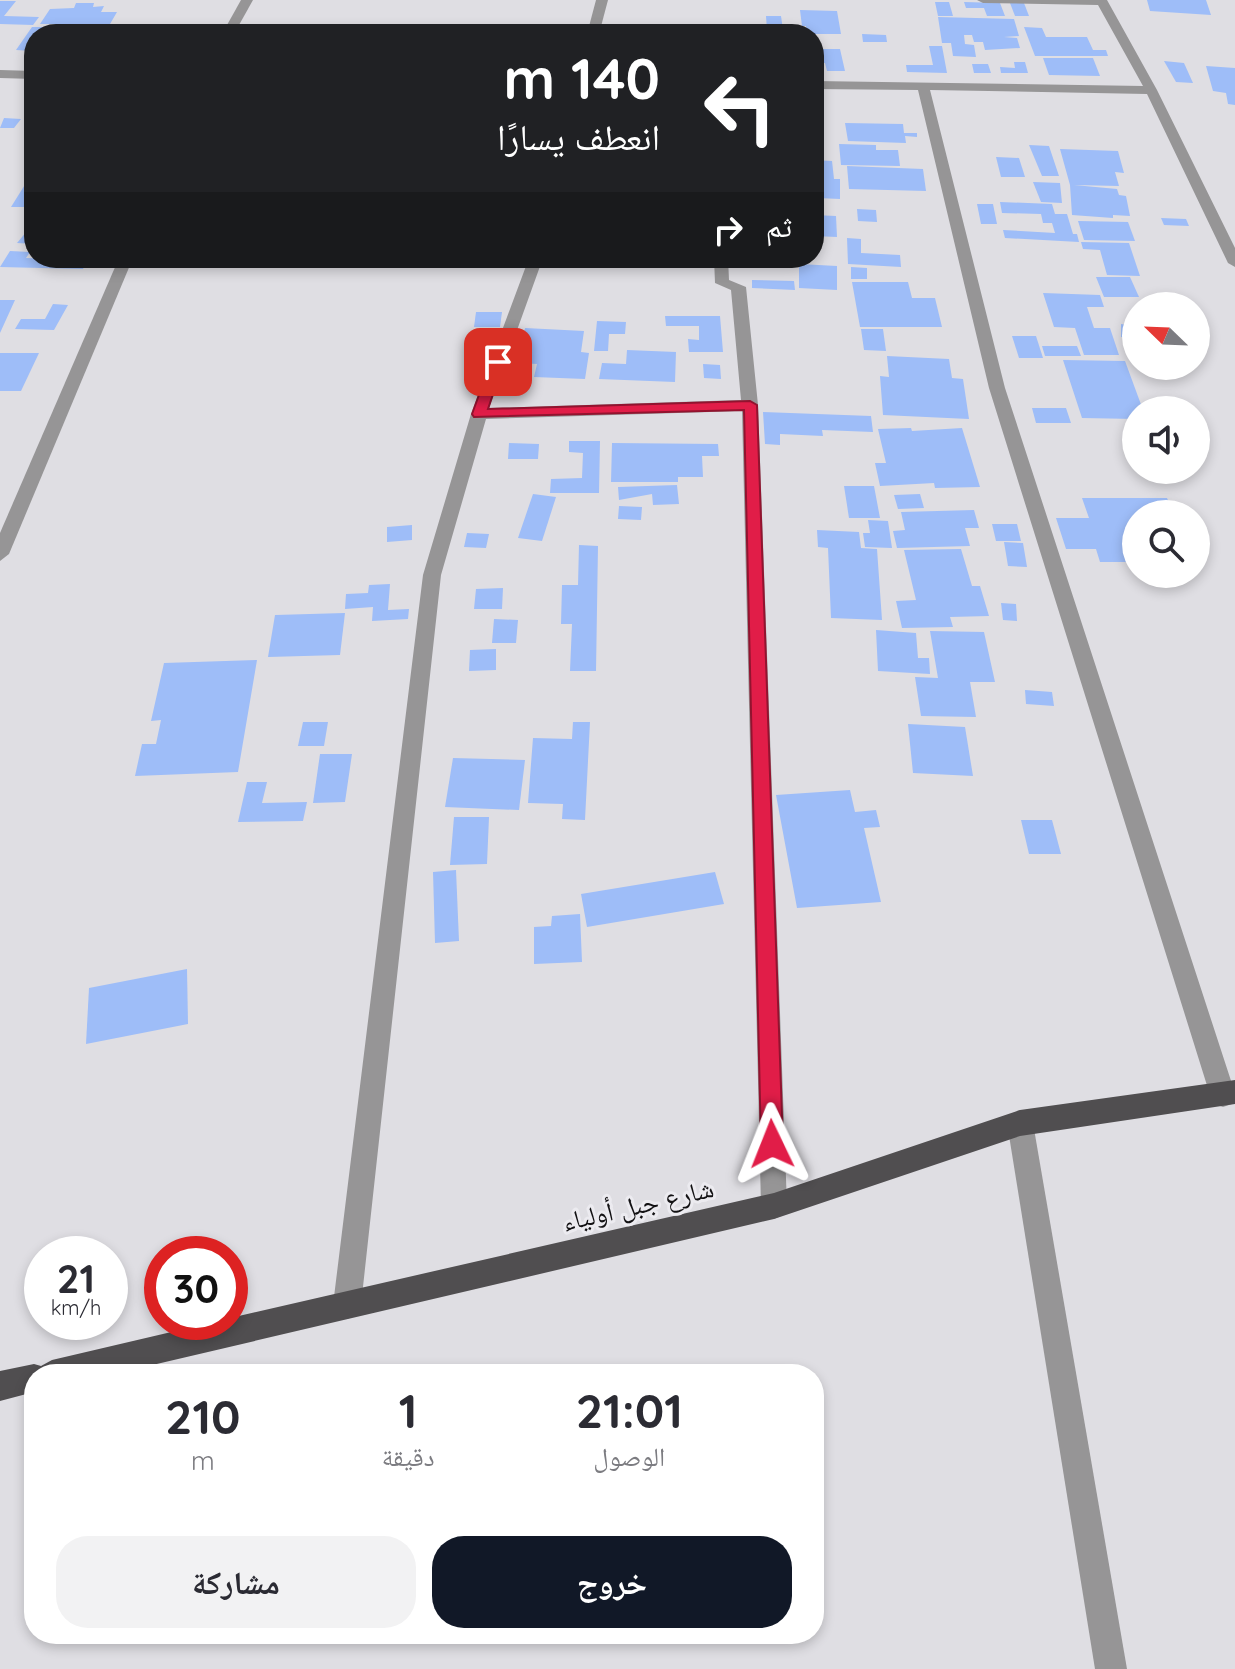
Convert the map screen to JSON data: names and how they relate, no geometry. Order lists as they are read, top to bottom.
{
  "streets": {
    "highway": ["شارع جبل أولياء"]
  },
  "north": "top left",
  "page": {
    "turn": ["140 m", "انعطف يسارًا"],
    "then": "ثم",
    "speed": "21 km/h",
    "limit": "30",
    "eta": [
      "21:01",
      "الوصول",
      "1",
      "دقيقة",
      "210",
      "m"
    ],
    "buttons": ["خروج", "مشاركة"]
  }
}
